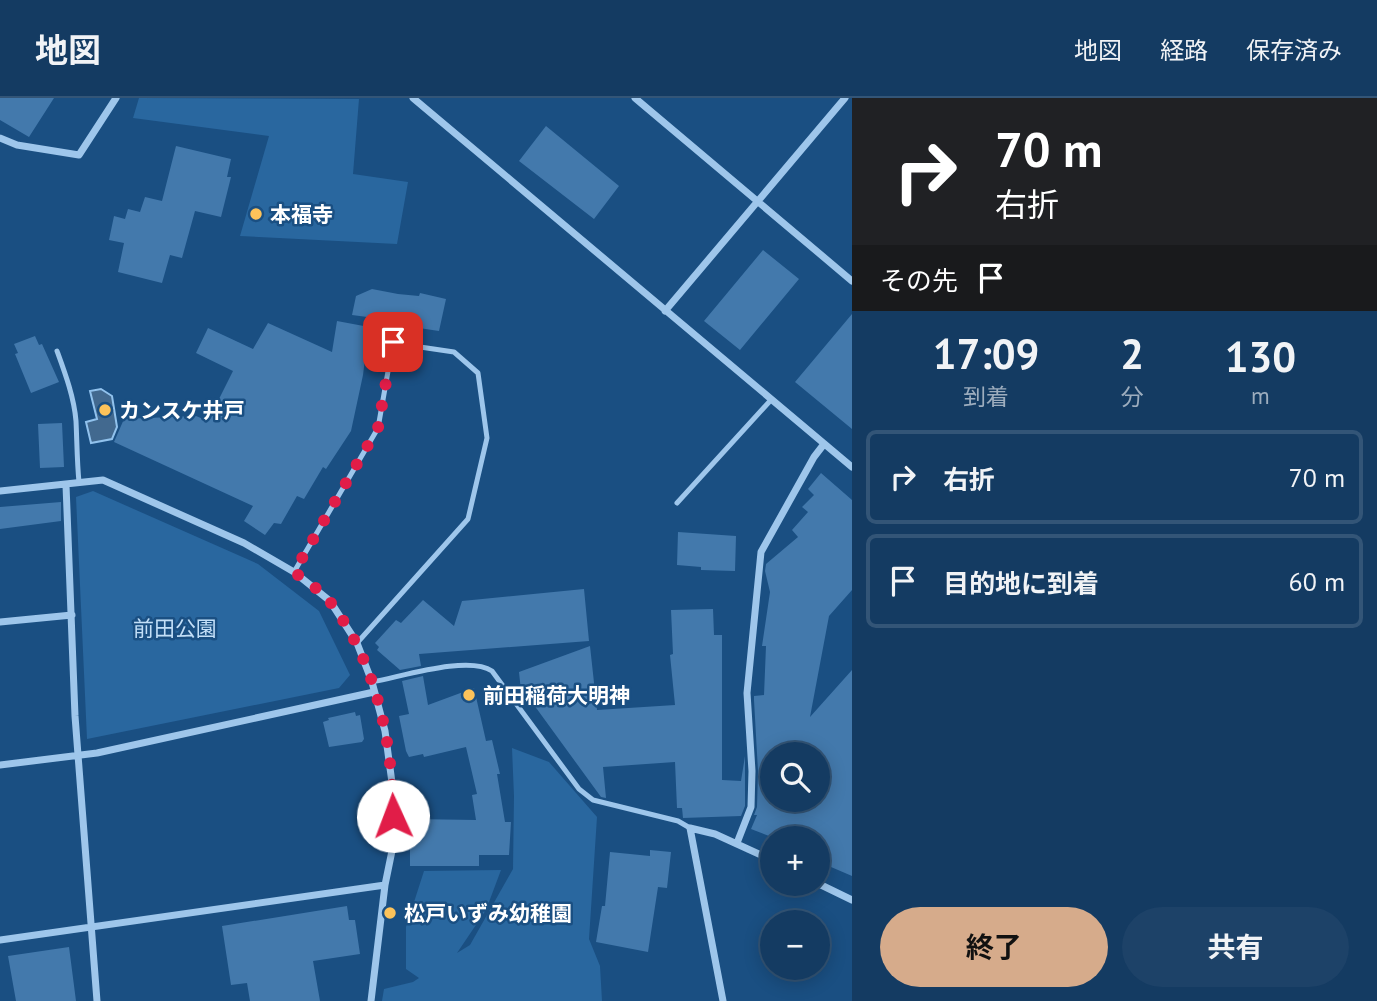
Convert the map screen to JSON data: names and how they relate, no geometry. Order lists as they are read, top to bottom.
{
  "parks": ["前田公園"],
  "places": [
    "本福寺",
    "カンスケ井戸",
    "前田稲荷大明神",
    "松戸いずみ幼稚園"
  ],
  "page": {
    "header": "地図",
    "nav": ["地図", "経路", "保存済み"],
    "turn": ["70 m", "右折"],
    "then": "その先",
    "eta": [
      "17:09",
      "到着",
      "2",
      "分",
      "130",
      "m"
    ],
    "list": [
      {
        "name": "右折",
        "value": "70 m"
      },
      {
        "name": "目的地に到着",
        "value": "60 m"
      }
    ],
    "map_buttons": ["+", "−"],
    "buttons": ["終了", "共有"]
  }
}
